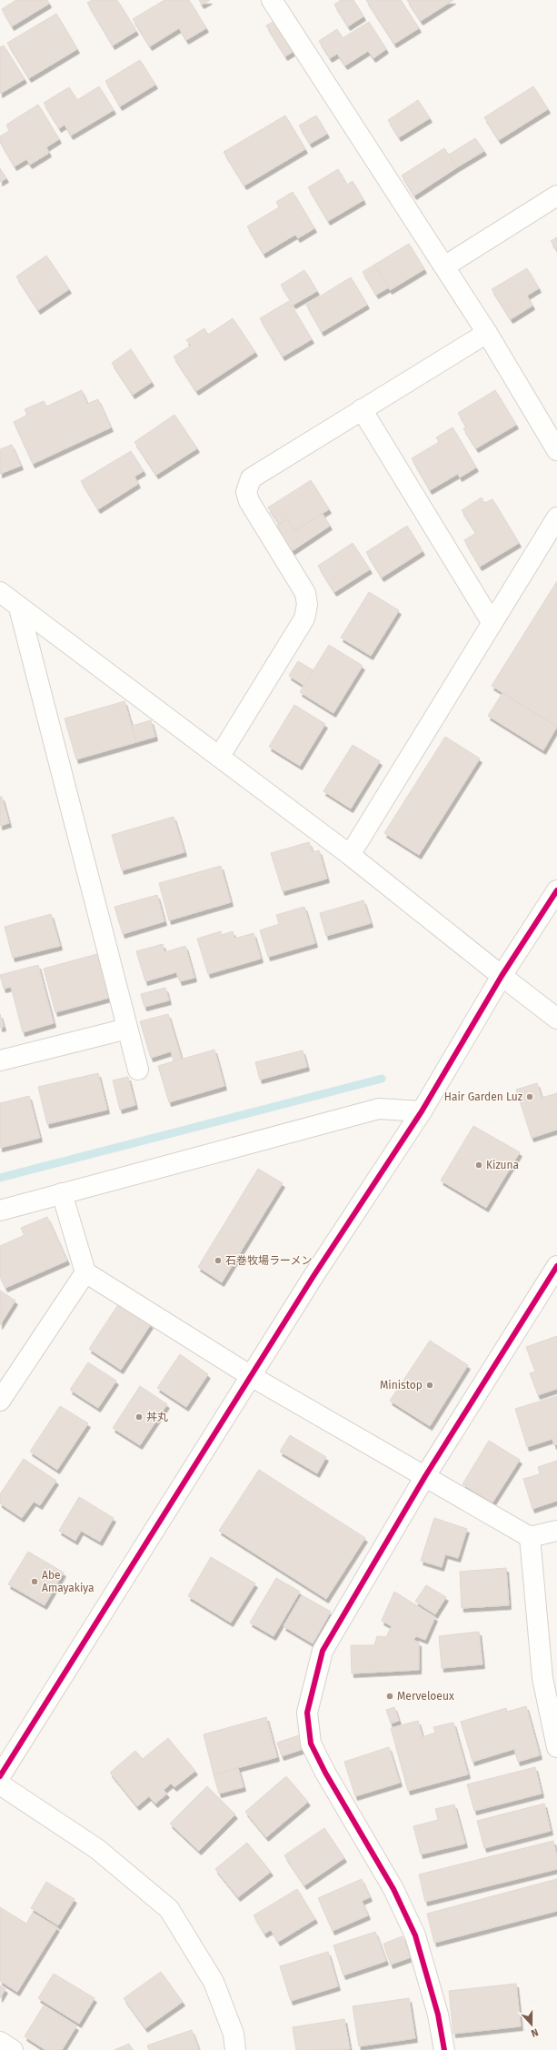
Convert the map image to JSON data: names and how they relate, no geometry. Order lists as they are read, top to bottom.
{
  "places": [
    "Hair Garden Luz",
    "Kizuna",
    "石巻牧場ラーメン",
    "Ministop",
    "丼丸",
    "Abe Amayakiya",
    "Merveloeux"
  ],
  "north": "bottom"
}
